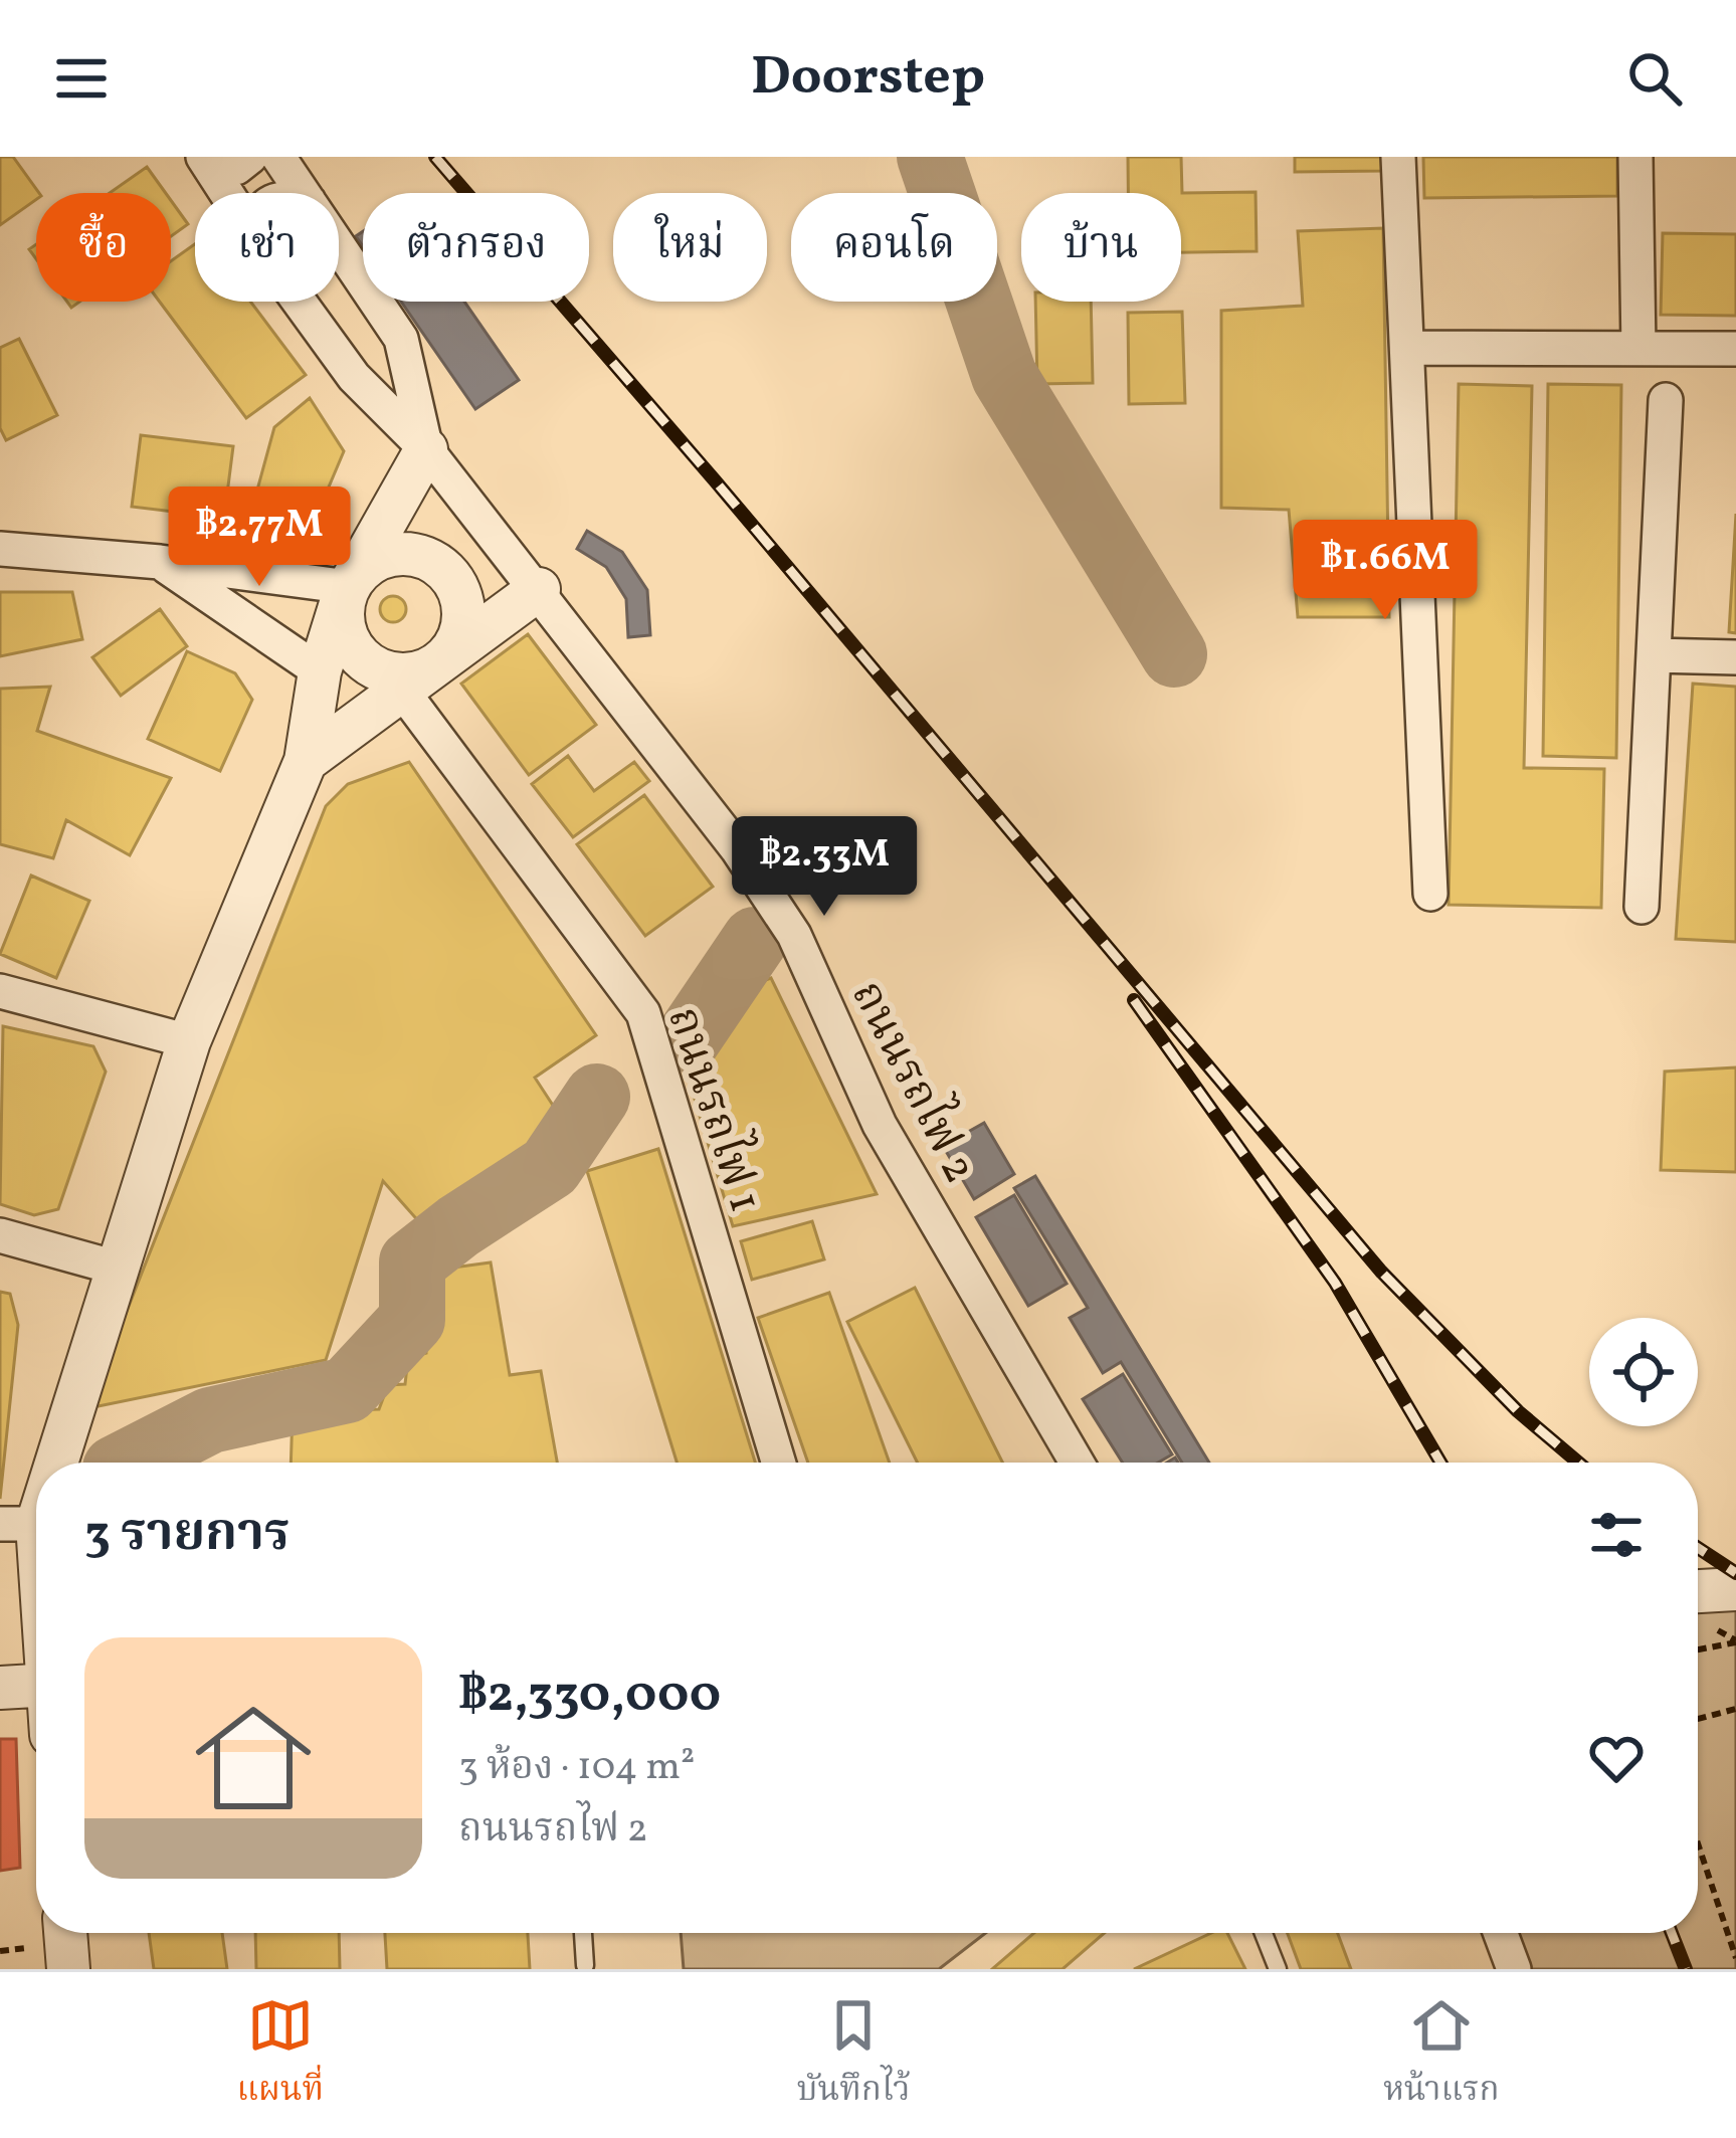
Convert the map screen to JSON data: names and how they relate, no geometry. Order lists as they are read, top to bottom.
{
  "streets": {
    "street": ["ถนนรถไฟ 2", "ถนนรถไฟ 1"]
  },
  "page": {
    "header": "Doorstep",
    "chip": [
      "ซื้อ",
      "เช่า",
      "ตัวกรอง",
      "ใหม่",
      "คอนโด",
      "บ้าน"
    ],
    "price": ["฿2.77M", "฿1.66M", "฿2.33M"],
    "heading": "3 รายการ",
    "list": [
      {
        "name": "฿2,330,000",
        "note": "3 ห้อง · 104 m² · ถนนรถไฟ 2"
      }
    ],
    "tabs": ["แผนที่", "บันทึกไว้", "หน้าแรก"]
  }
}
